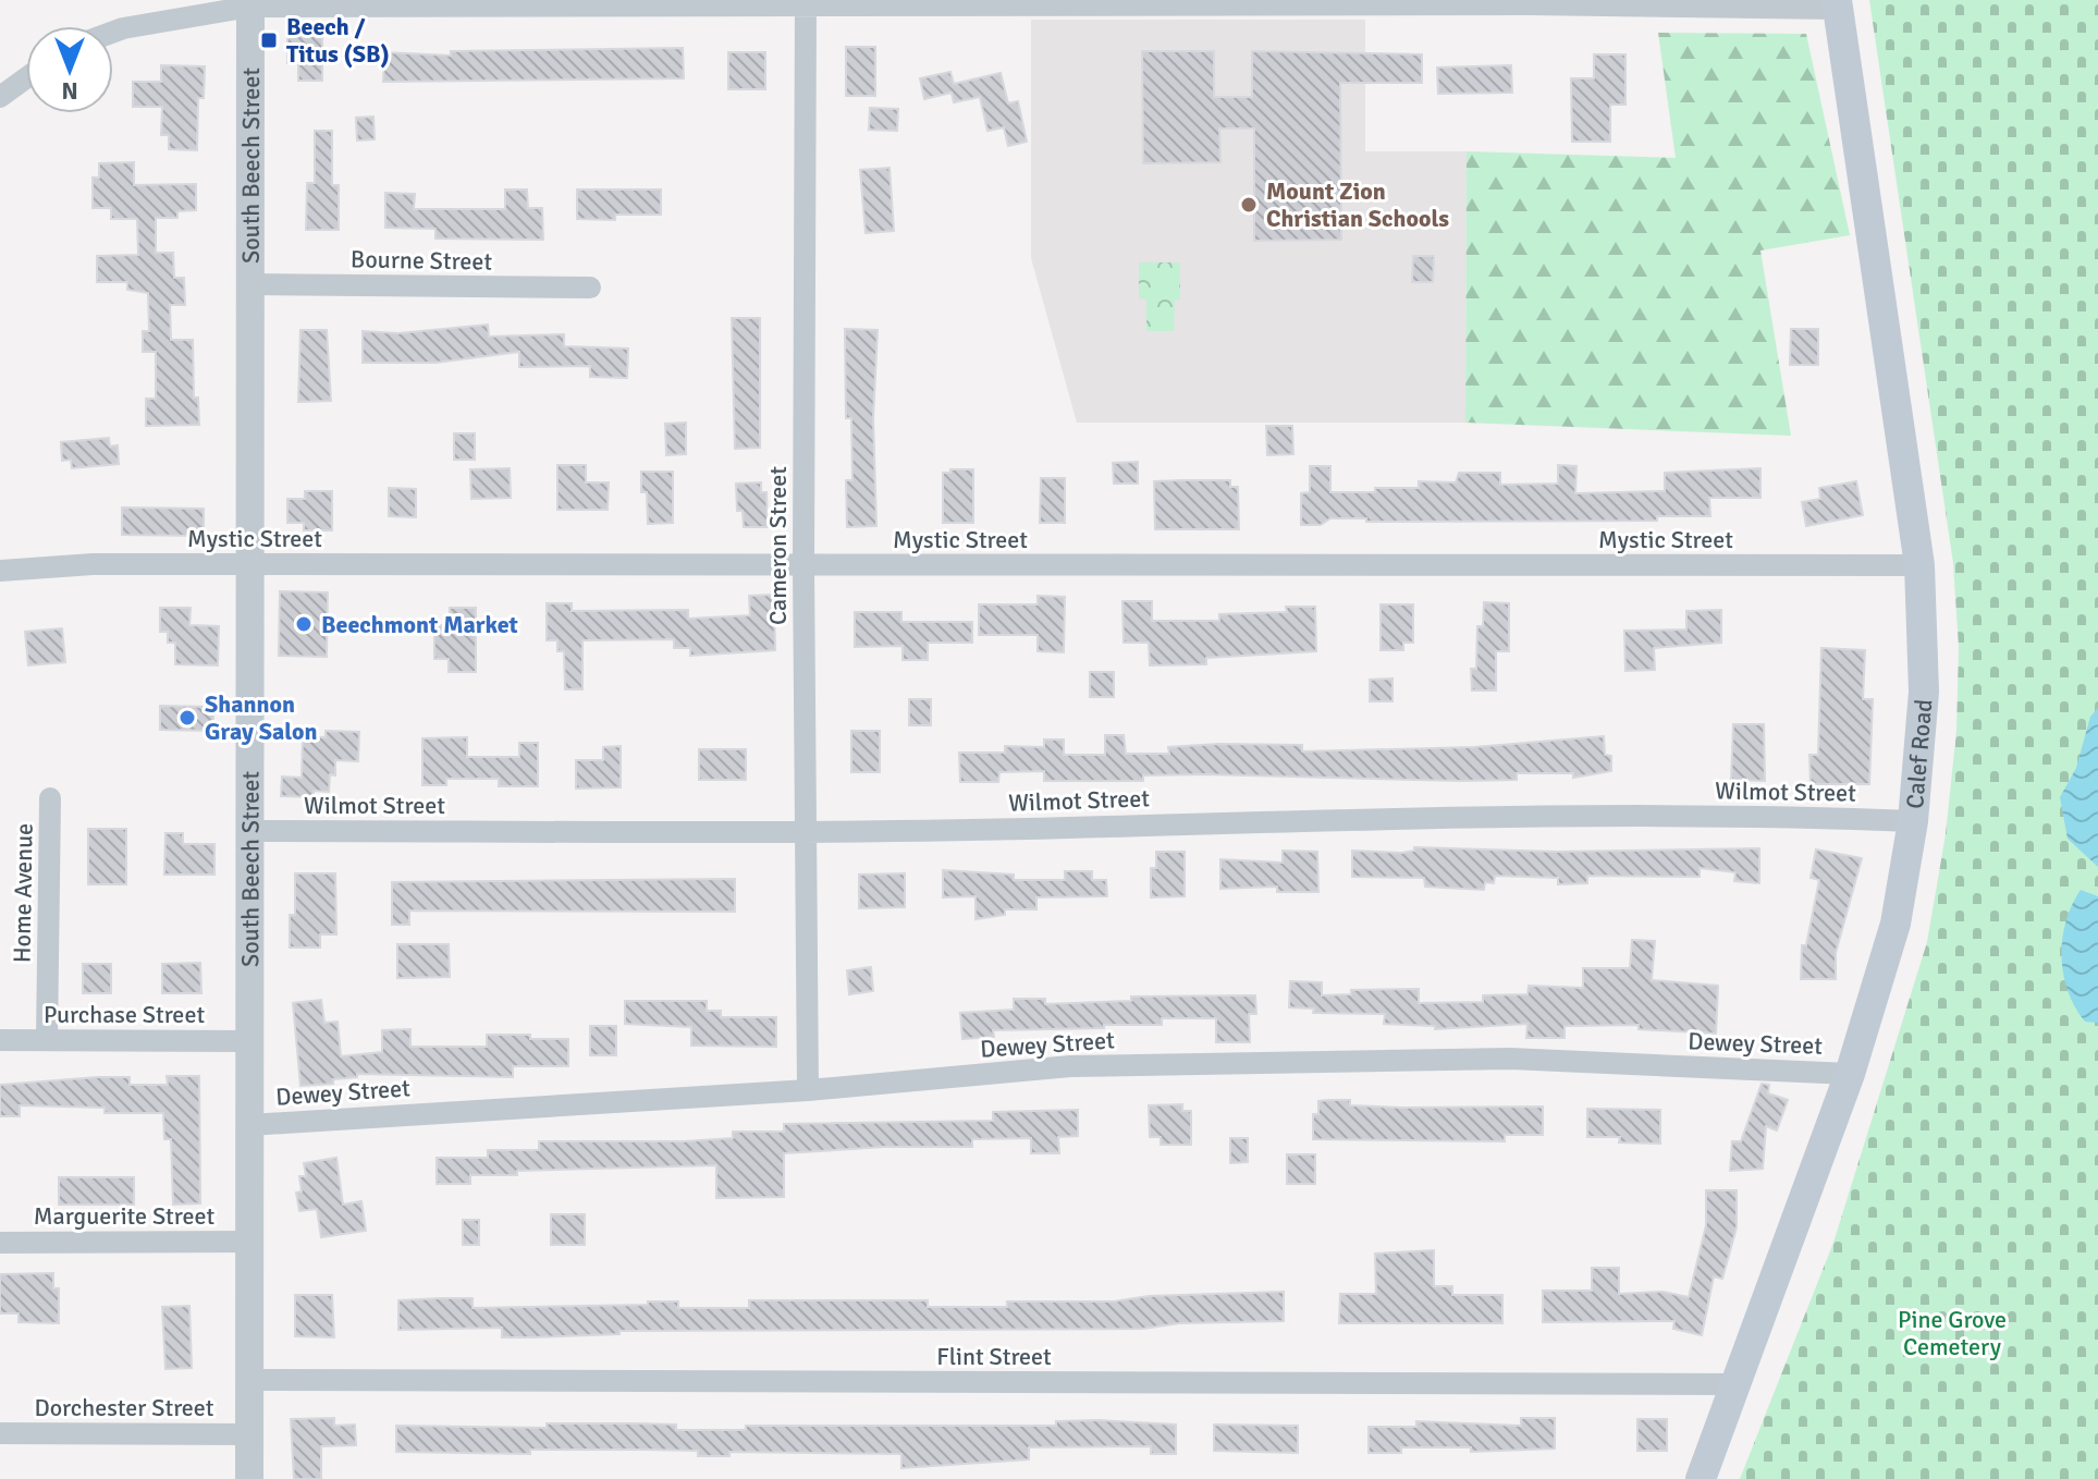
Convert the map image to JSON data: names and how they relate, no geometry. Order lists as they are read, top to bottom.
{
  "streets": {
    "main road": ["Calef Road"],
    "street": [
      "South Beech Street",
      "Bourne Street",
      "Mystic Street",
      "Cameron Street",
      "Wilmot Street",
      "Home Avenue",
      "Purchase Street",
      "Dewey Street",
      "Marguerite Street",
      "Flint Street",
      "Dorchester Street"
    ]
  },
  "crossings": [
    ["South Beech Street", "Bourne Street"],
    ["South Beech Street", "Mystic Street"],
    ["South Beech Street", "Wilmot Street"],
    ["South Beech Street", "Purchase Street"],
    ["South Beech Street", "Dewey Street"],
    ["South Beech Street", "Marguerite Street"],
    ["South Beech Street", "Flint Street"],
    ["South Beech Street", "Dorchester Street"],
    ["Mystic Street", "Cameron Street"],
    ["Mystic Street", "Calef Road"],
    ["Cameron Street", "Wilmot Street"],
    ["Cameron Street", "Dewey Street"],
    ["Calef Road", "Wilmot Street"],
    ["Calef Road", "Dewey Street"],
    ["Calef Road", "Flint Street"],
    ["Home Avenue", "Purchase Street"]
  ],
  "parks": ["Pine Grove Cemetery"],
  "places": {
    "transit": ["Beech / Titus (SB)"],
    "other": ["Mount Zion Christian Schools", "Beechmont Market", "Shannon Gray Salon"]
  },
  "north": "bottom"
}
